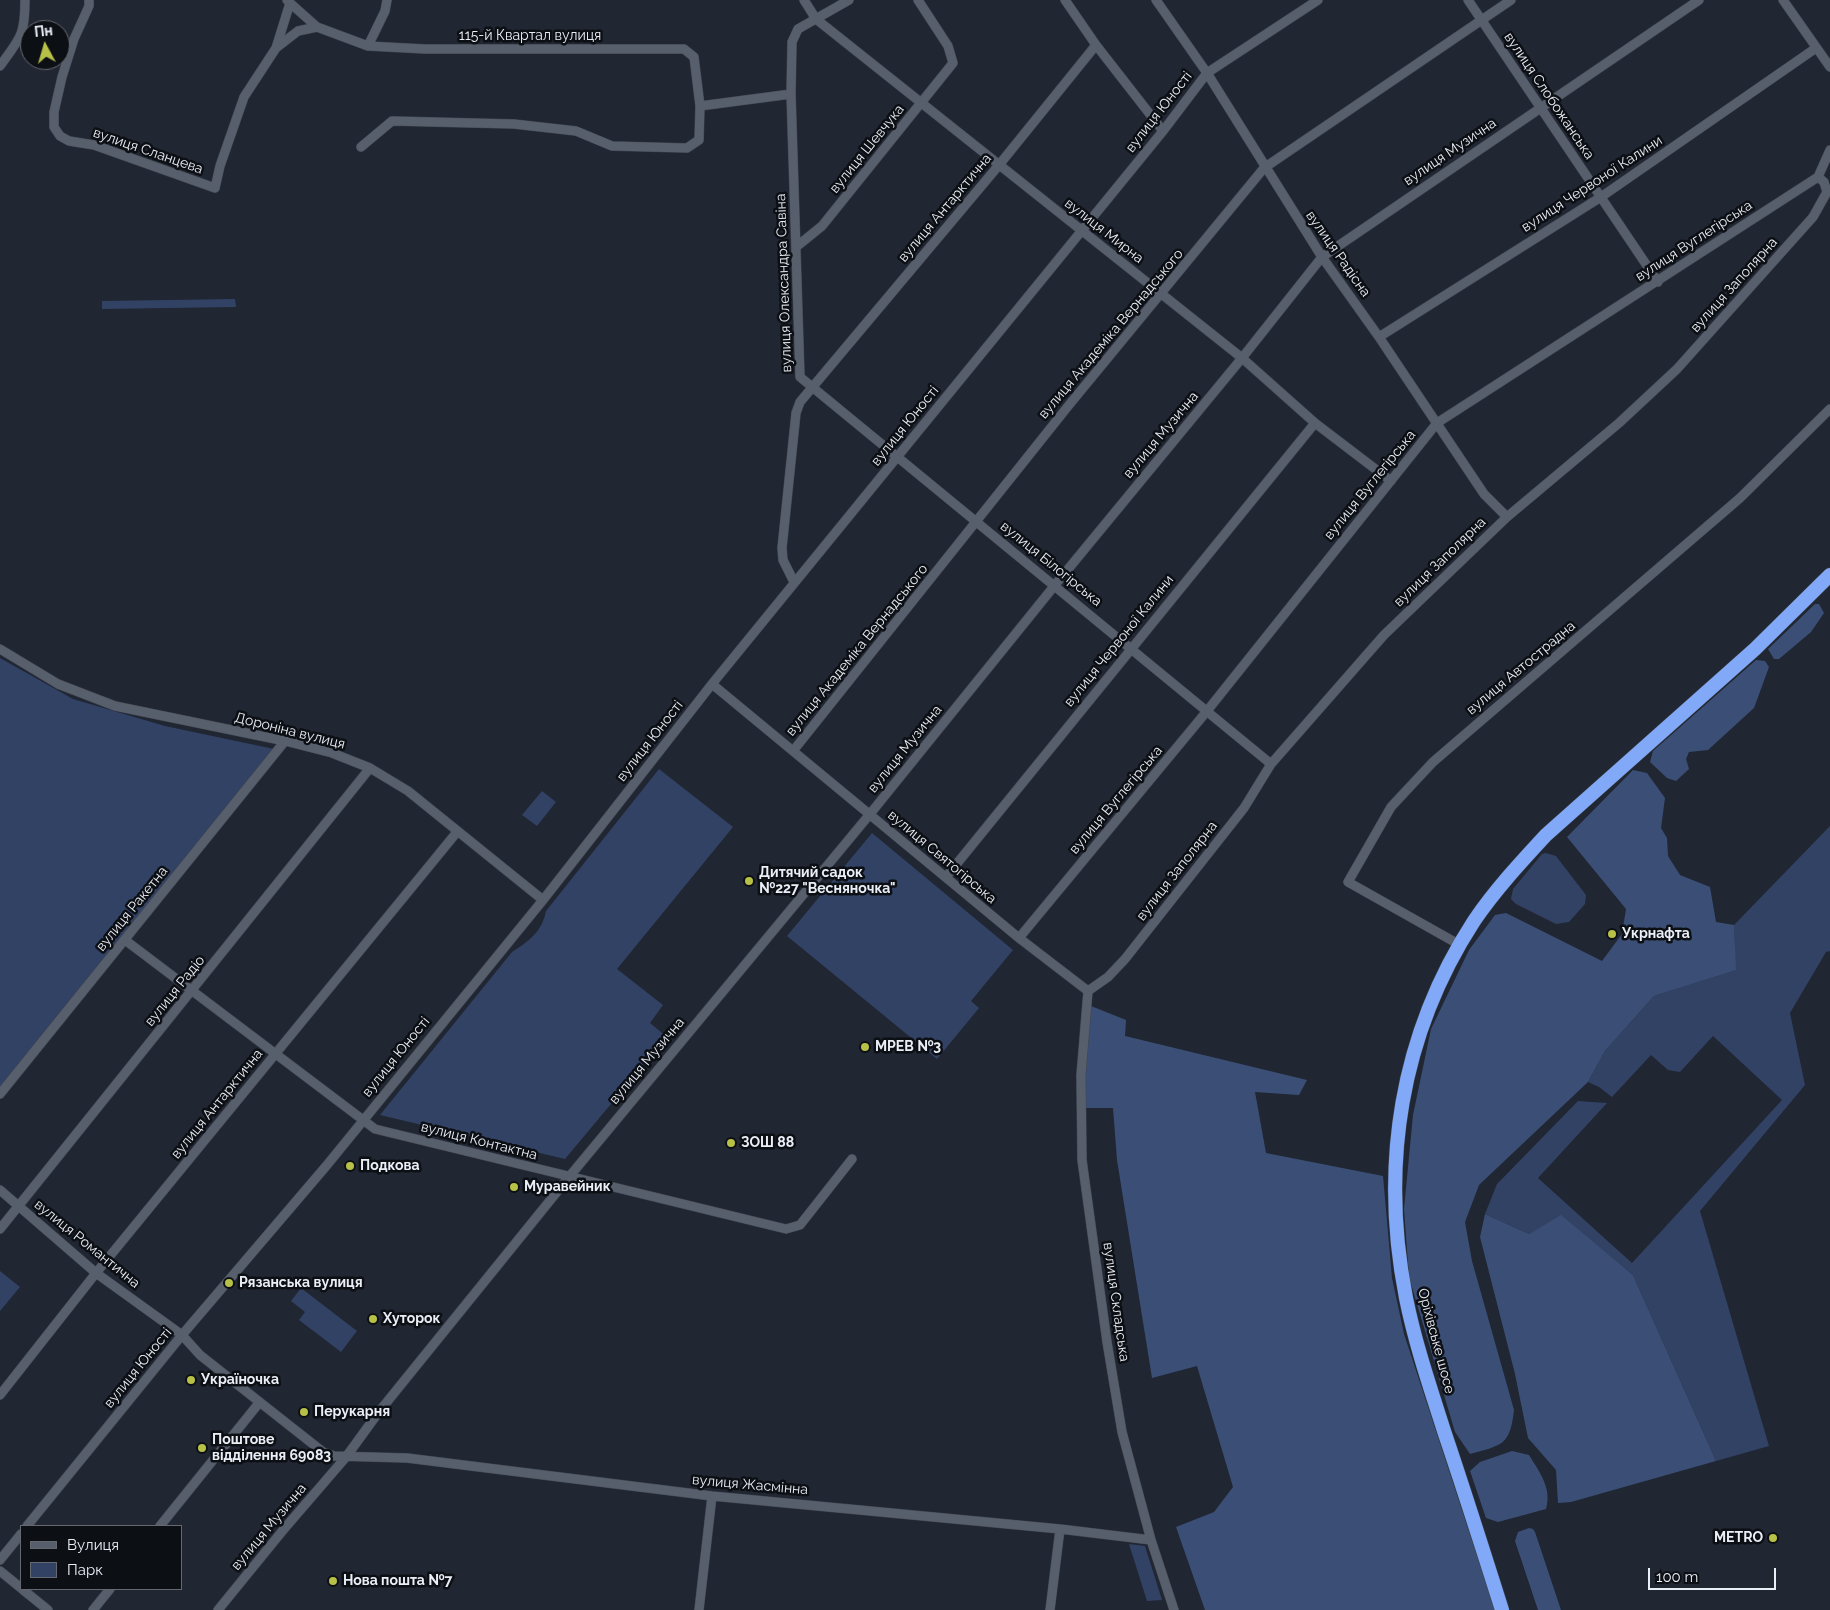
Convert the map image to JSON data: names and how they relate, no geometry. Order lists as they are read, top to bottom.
{
  "streets": {
    "highway": ["Оріхівське шосе"],
    "street": [
      "115-й Квартал вулиця",
      "вулиця Слобожанська",
      "вулиця Юності",
      "вулиця Шевчука",
      "вулиця Сланцева",
      "вулиця Музична",
      "вулиця Червоної Калини",
      "вулиця Антарктична",
      "вулиця Мирна",
      "вулиця Вуглегірська",
      "вулиця Радісна",
      "вулиця Олександра Савіна",
      "вулиця Заполярна",
      "вулиця Академіка Вернадського",
      "вулиця Білогірська",
      "вулиця Автострадна",
      "Дороніна вулиця",
      "вулиця Святогірська",
      "вулиця Ракетна",
      "вулиця Радіо",
      "вулиця Контактна",
      "вулиця Романтична",
      "вулиця Складська",
      "вулиця Жасмінна"
    ]
  },
  "crossings": [
    ["115-й Квартал вулиця", "вулиця Сланцева"],
    ["вулиця Слобожанська", "вулиця Музична"],
    ["вулиця Слобожанська", "вулиця Червоної Калини"],
    ["вулиця Слобожанська", "вулиця Вуглегірська"],
    ["вулиця Слобожанська", "вулиця Академіка Вернадського"],
    ["вулиця Юності", "вулиця Мирна"],
    ["вулиця Юності", "вулиця Радісна"],
    ["вулиця Юності", "вулиця Білогірська"],
    ["вулиця Юності", "Дороніна вулиця"],
    ["вулиця Юності", "вулиця Святогірська"],
    ["вулиця Юності", "вулиця Контактна"],
    ["вулиця Юності", "вулиця Романтична"],
    ["вулиця Шевчука", "вулиця Мирна"],
    ["вулиця Шевчука", "вулиця Олександра Савіна"],
    ["вулиця Музична", "вулиця Мирна"],
    ["вулиця Музична", "вулиця Радісна"],
    ["вулиця Музична", "вулиця Білогірська"],
    ["вулиця Музична", "вулиця Святогірська"],
    ["вулиця Музична", "вулиця Контактна"],
    ["вулиця Музична", "вулиця Жасмінна"],
    ["вулиця Червоної Калини", "вулиця Мирна"],
    ["вулиця Червоної Калини", "вулиця Радісна"],
    ["вулиця Червоної Калини", "вулиця Білогірська"],
    ["вулиця Червоної Калини", "вулиця Святогірська"],
    ["вулиця Антарктична", "вулиця Мирна"],
    ["вулиця Антарктична", "вулиця Олександра Савіна"],
    ["вулиця Антарктична", "вулиця Білогірська"],
    ["вулиця Антарктична", "Дороніна вулиця"],
    ["вулиця Антарктична", "вулиця Контактна"],
    ["вулиця Антарктична", "вулиця Романтична"],
    ["вулиця Мирна", "вулиця Вуглегірська"],
    ["вулиця Мирна", "вулиця Олександра Савіна"],
    ["вулиця Мирна", "вулиця Академіка Вернадського"],
    ["вулиця Вуглегірська", "вулиця Радісна"],
    ["вулиця Вуглегірська", "вулиця Заполярна"],
    ["вулиця Вуглегірська", "вулиця Білогірська"],
    ["вулиця Вуглегірська", "вулиця Святогірська"],
    ["вулиця Радісна", "вулиця Заполярна"],
    ["вулиця Радісна", "вулиця Академіка Вернадського"],
    ["вулиця Олександра Савіна", "вулиця Білогірська"],
    ["вулиця Заполярна", "вулиця Білогірська"],
    ["вулиця Заполярна", "вулиця Святогірська"],
    ["вулиця Заполярна", "вулиця Складська"],
    ["вулиця Академіка Вернадського", "вулиця Білогірська"],
    ["вулиця Академіка Вернадського", "вулиця Святогірська"],
    ["вулиця Автострадна", "Оріхівське шосе"],
    ["Дороніна вулиця", "вулиця Ракетна"],
    ["Дороніна вулиця", "вулиця Радіо"],
    ["вулиця Святогірська", "вулиця Складська"],
    ["вулиця Ракетна", "вулиця Контактна"],
    ["вулиця Радіо", "вулиця Контактна"],
    ["вулиця Радіо", "вулиця Романтична"],
    ["вулиця Романтична", "вулиця Жасмінна"],
    ["вулиця Складська", "вулиця Жасмінна"]
  ],
  "places": [
    "Дитячий садок №227 \"Весняночка\"",
    "Укрнафта",
    "МРЕВ №3",
    "ЗОШ 88",
    "Подкова",
    "Муравейник",
    "Рязанська вулиця",
    "Хуторок",
    "Україночка",
    "Перукарня",
    "Поштове відділення 69083",
    "METRO",
    "Нова пошта №7"
  ],
  "legend": ["Вулиця", "Парк"],
  "scale_bar": "100 m",
  "north": "top"
}
